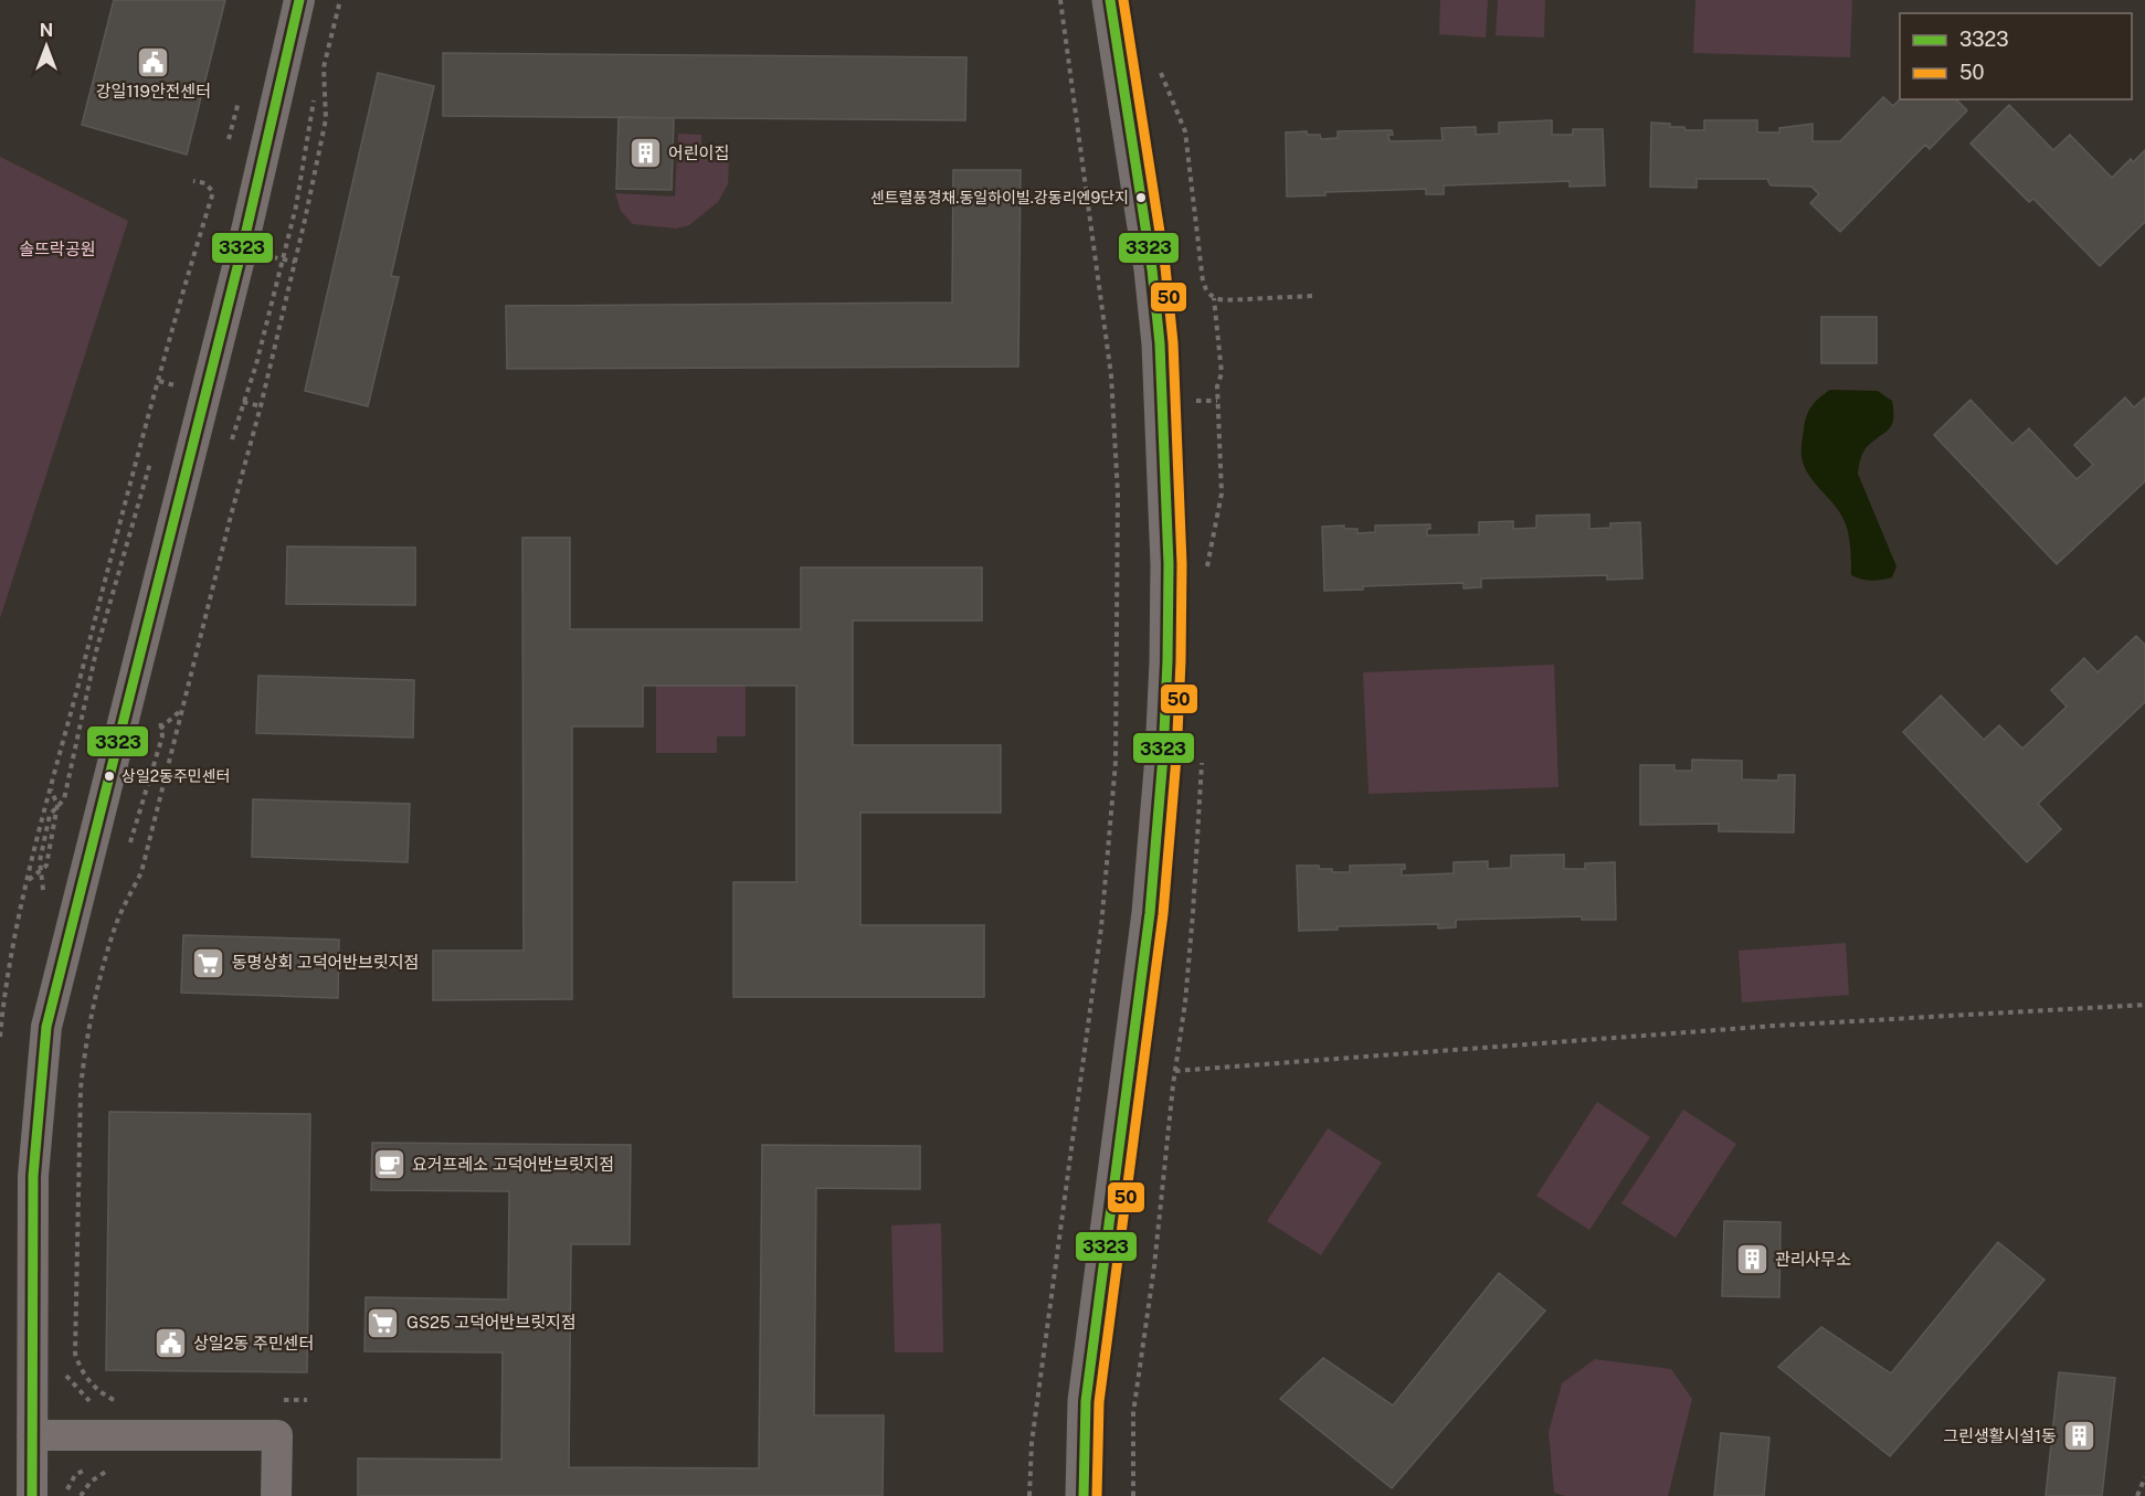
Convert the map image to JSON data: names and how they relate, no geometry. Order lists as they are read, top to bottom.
{
  "parks": ["솔뜨락공원"],
  "places": {
    "public building": ["강일119안전센터", "상일2동 주민센터"],
    "building": ["어린이집", "관리사무소", "그린생활시설1동"],
    "other": ["센트럴풍경채.동일하이빌.강동리엔9단지", "상일2동주민센터"],
    "supermarket": ["동명상회 고덕어반브릿지점", "GS25 고덕어반브릿지점"],
    "cafe": ["요거프레소 고덕어반브릿지점"]
  },
  "lines": ["transit line 3323", "transit line 50"],
  "legend": ["3323", "50"],
  "north": "top"
}
